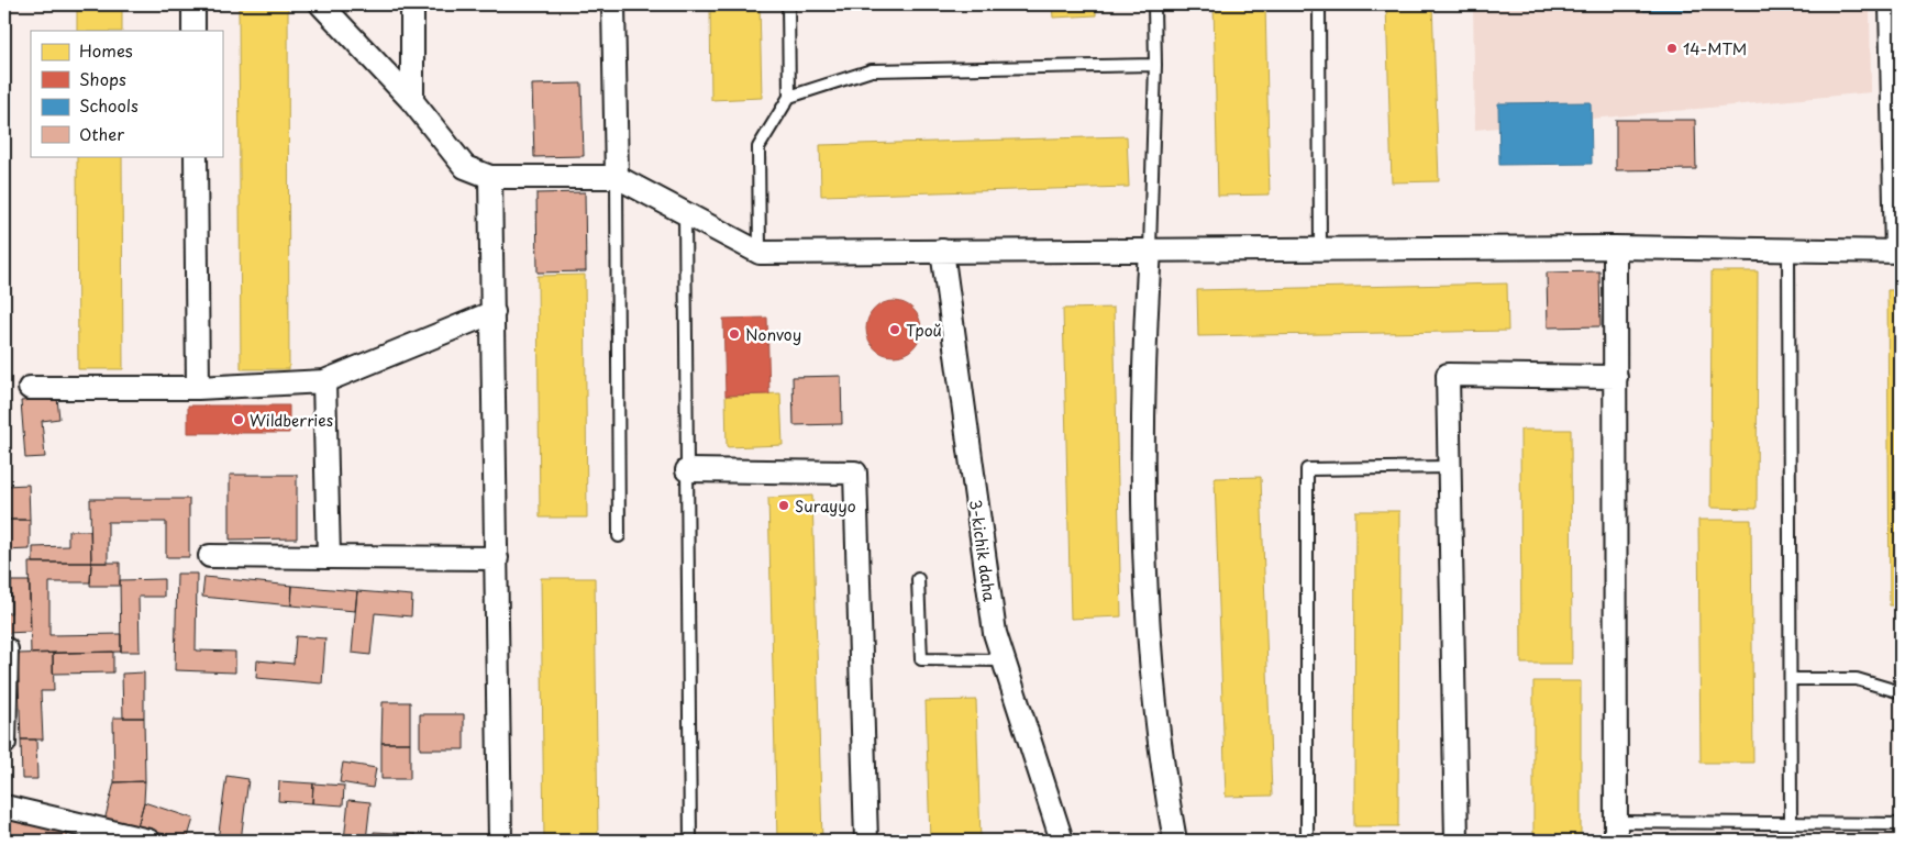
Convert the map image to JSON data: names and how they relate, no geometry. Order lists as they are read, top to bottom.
{
  "streets": {
    "street": ["3-kichik daha"]
  },
  "places": [
    "14-МТМ",
    "Трой",
    "Nonvoy",
    "Wildberries",
    "Surayyo"
  ],
  "legend": [
    "Homes",
    "Shops",
    "Schools",
    "Other"
  ]
}
